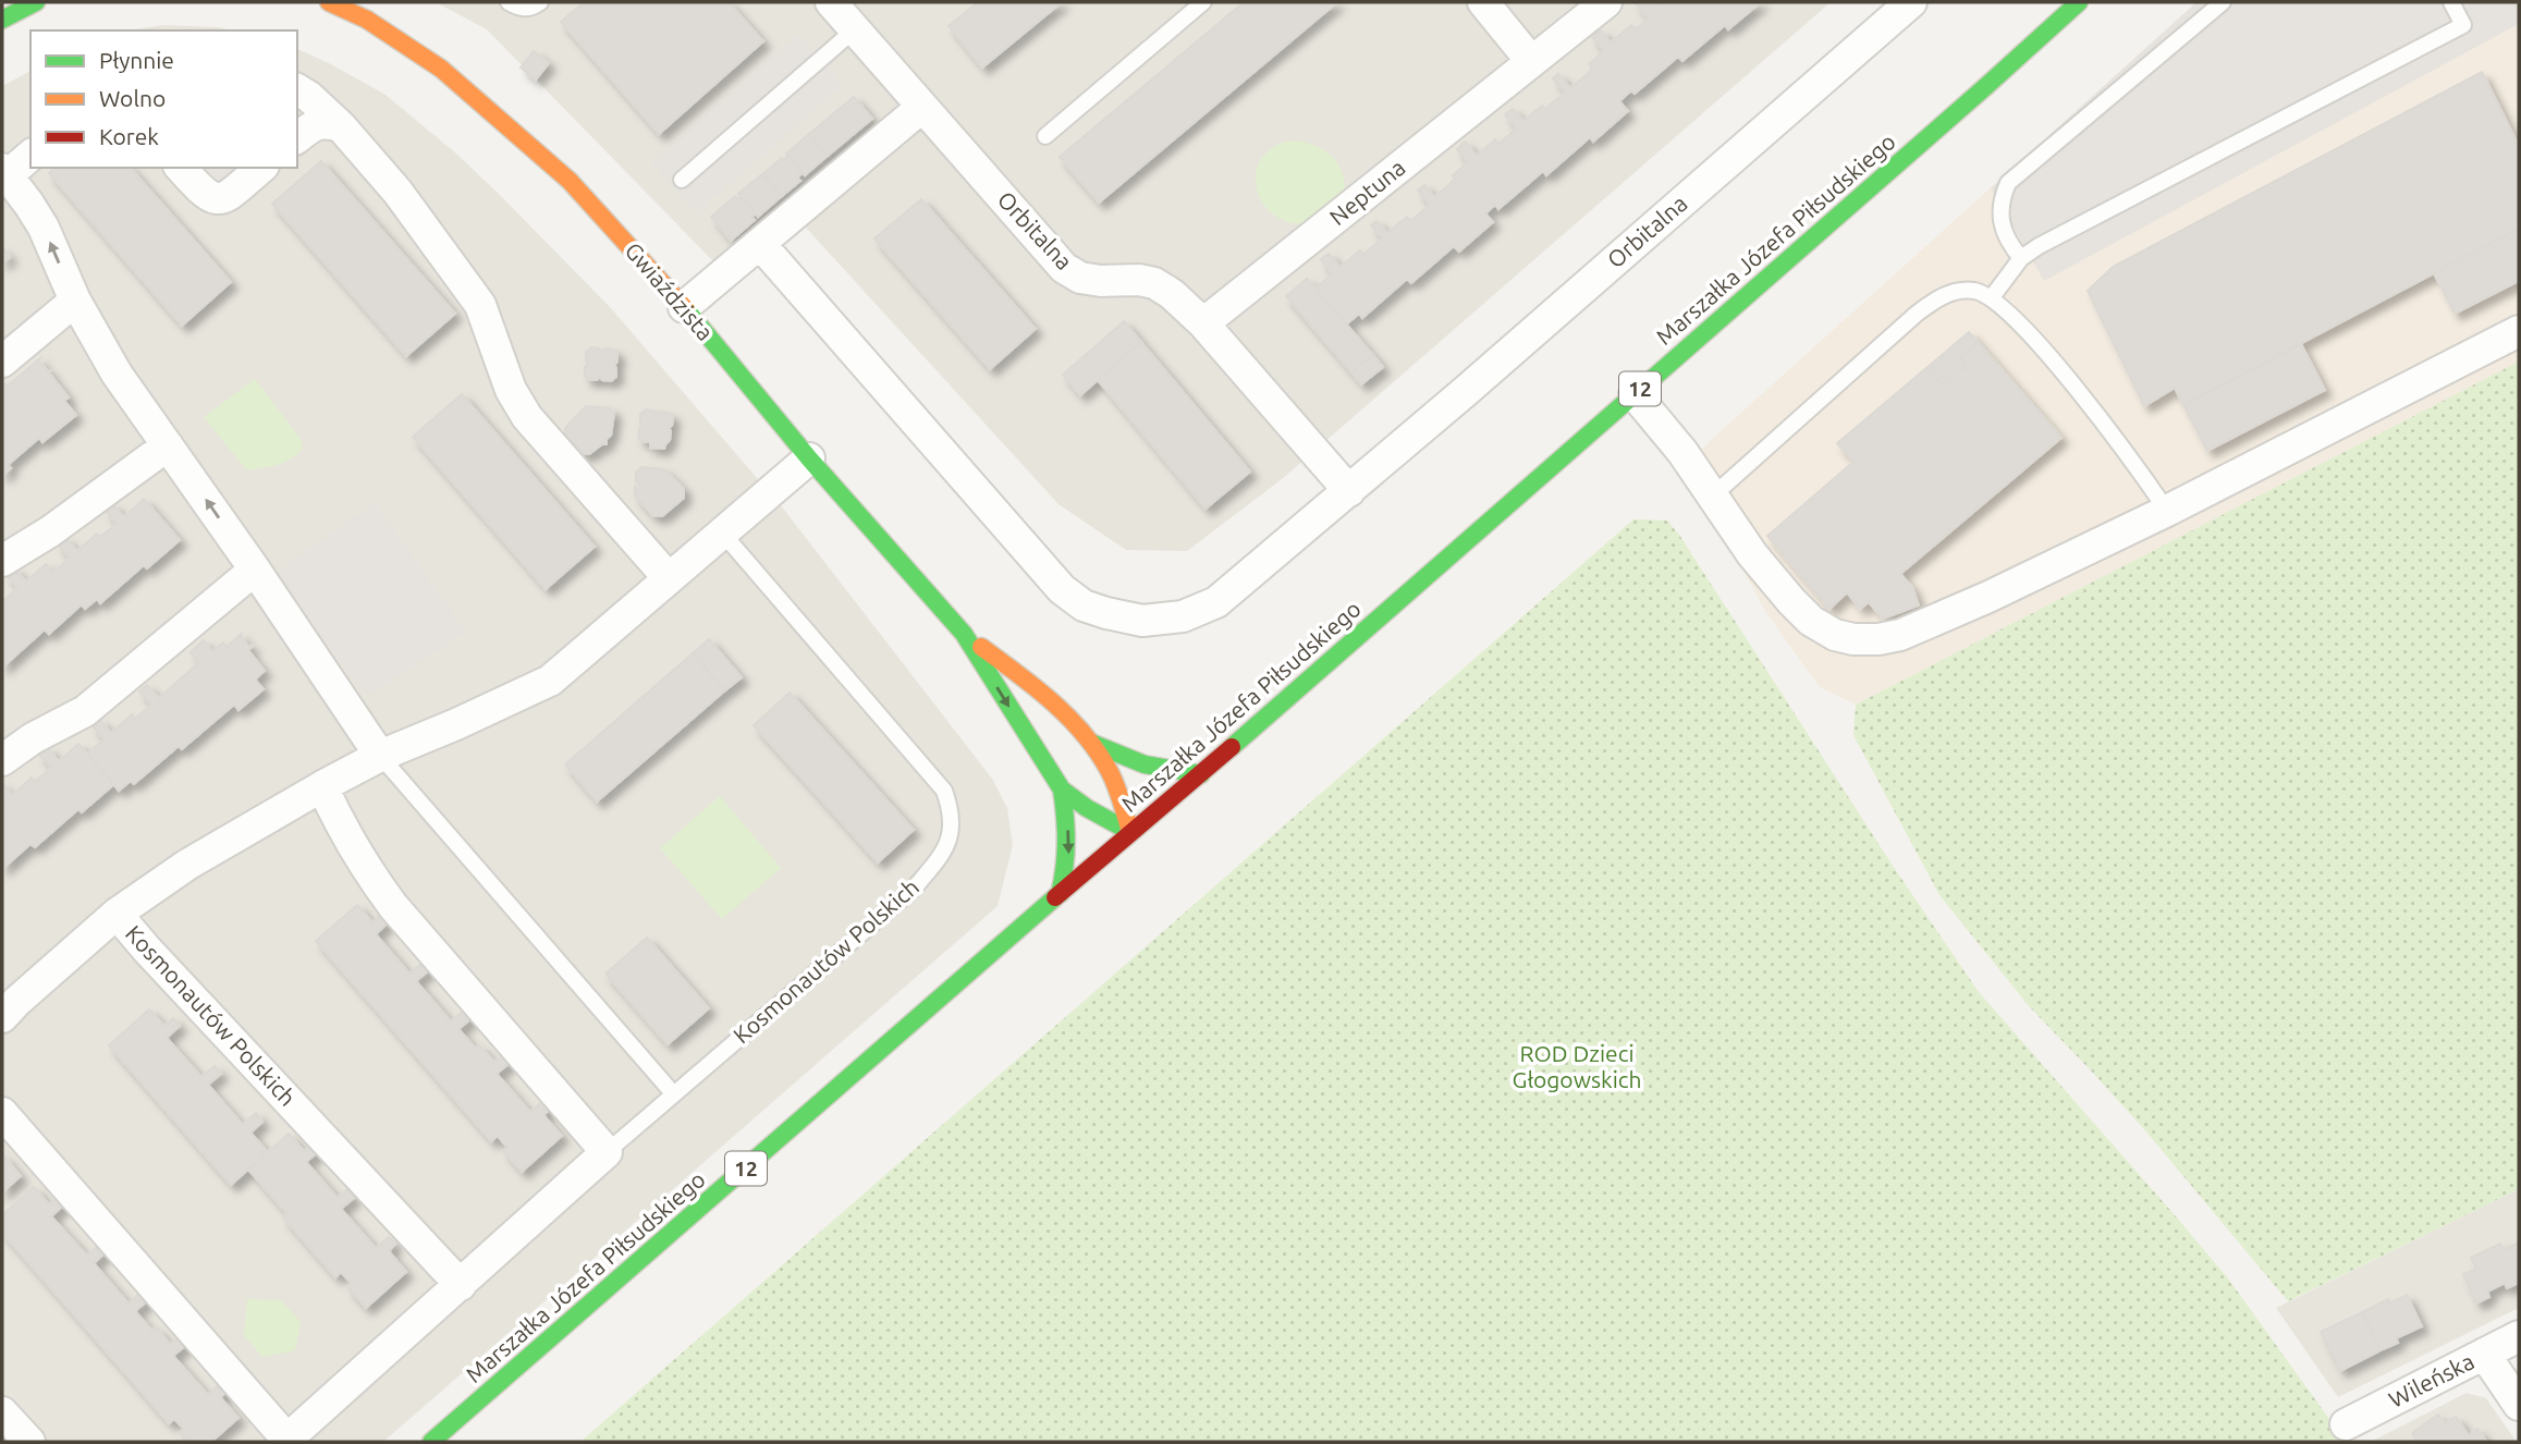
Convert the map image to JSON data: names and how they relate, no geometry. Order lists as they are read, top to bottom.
{
  "streets": {
    "main road": ["Marszałka Józefa Piłsudskiego", "Gwiaździsta", "12"],
    "street": [
      "Neptuna",
      "Orbitalna",
      "Kosmonautów Polskich",
      "Wileńska"
    ]
  },
  "crossings": [
    ["Neptuna", "Orbitalna"],
    ["Marszałka Józefa Piłsudskiego", "Gwiaździsta"],
    ["Gwiaździsta", "Kosmonautów Polskich"]
  ],
  "parks": ["ROD Dzieci Głogowskich"],
  "legend": ["Płynnie", "Wolno", "Korek"]
}
